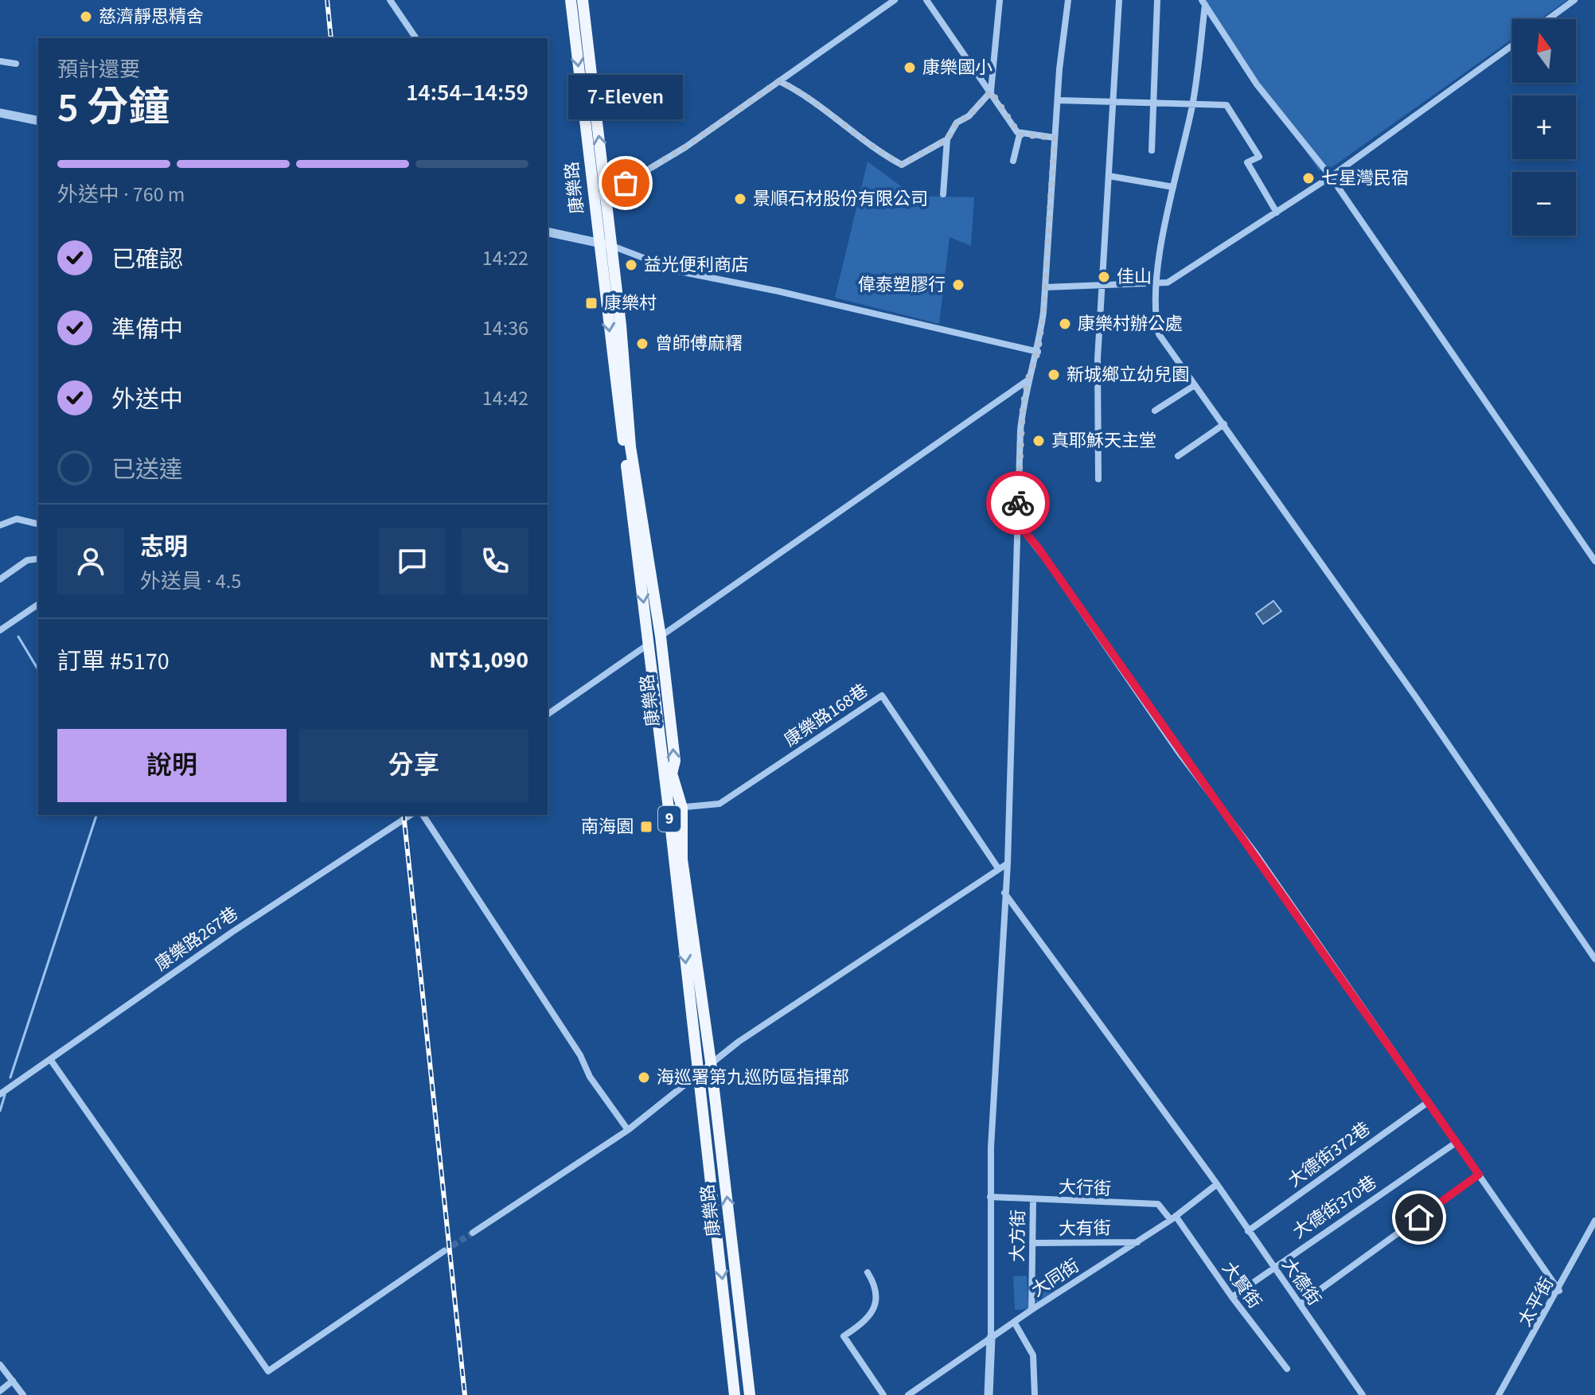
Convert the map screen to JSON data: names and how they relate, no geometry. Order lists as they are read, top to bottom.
{
  "streets": {
    "main road": ["康樂路", "9"],
    "street": [
      "康樂路168巷",
      "康樂路267巷",
      "大德街372巷",
      "大行街",
      "大德街370巷",
      "大有街",
      "大方街",
      "大同街",
      "大德街",
      "大賢街",
      "太平街"
    ]
  },
  "crossings": [
    ["康樂路", "康樂路168巷"],
    ["大德街372巷", "大德街"],
    ["大行街", "大方街"],
    ["大行街", "大同街"],
    ["大行街", "大賢街"],
    ["大德街370巷", "大德街"],
    ["大德街370巷", "大賢街"],
    ["大有街", "大方街"],
    ["大有街", "大同街"],
    ["大方街", "大同街"],
    ["大同街", "大德街"],
    ["大同街", "大賢街"]
  ],
  "places": {
    "other": [
      "慈濟靜思精舍",
      "康樂國小",
      "七星灣民宿",
      "7-Eleven",
      "景順石材股份有限公司",
      "益光便利商店",
      "佳山",
      "偉泰塑膠行",
      "康樂村辦公處",
      "曾師傅麻糬",
      "新城鄉立幼兒園",
      "真耶穌天主堂",
      "海巡署第九巡防區指揮部"
    ],
    "transit": ["康樂村", "南海園"]
  },
  "north": "top",
  "page": {
    "map_buttons": ["+", "−"],
    "heading": ["5 分鐘", "預計還要", "14:54–14:59"],
    "panel": [
      "志明",
      "外送員 · 4.5",
      "訂單 #5170",
      "NT$1,090"
    ],
    "bubble": "7-Eleven",
    "bar": "外送中 · 760 m",
    "list": [
      ["已確認", "14:22"],
      ["準備中", "14:36"],
      ["外送中", "14:42"],
      "已送達"
    ],
    "buttons": ["說明", "分享"]
  }
}
